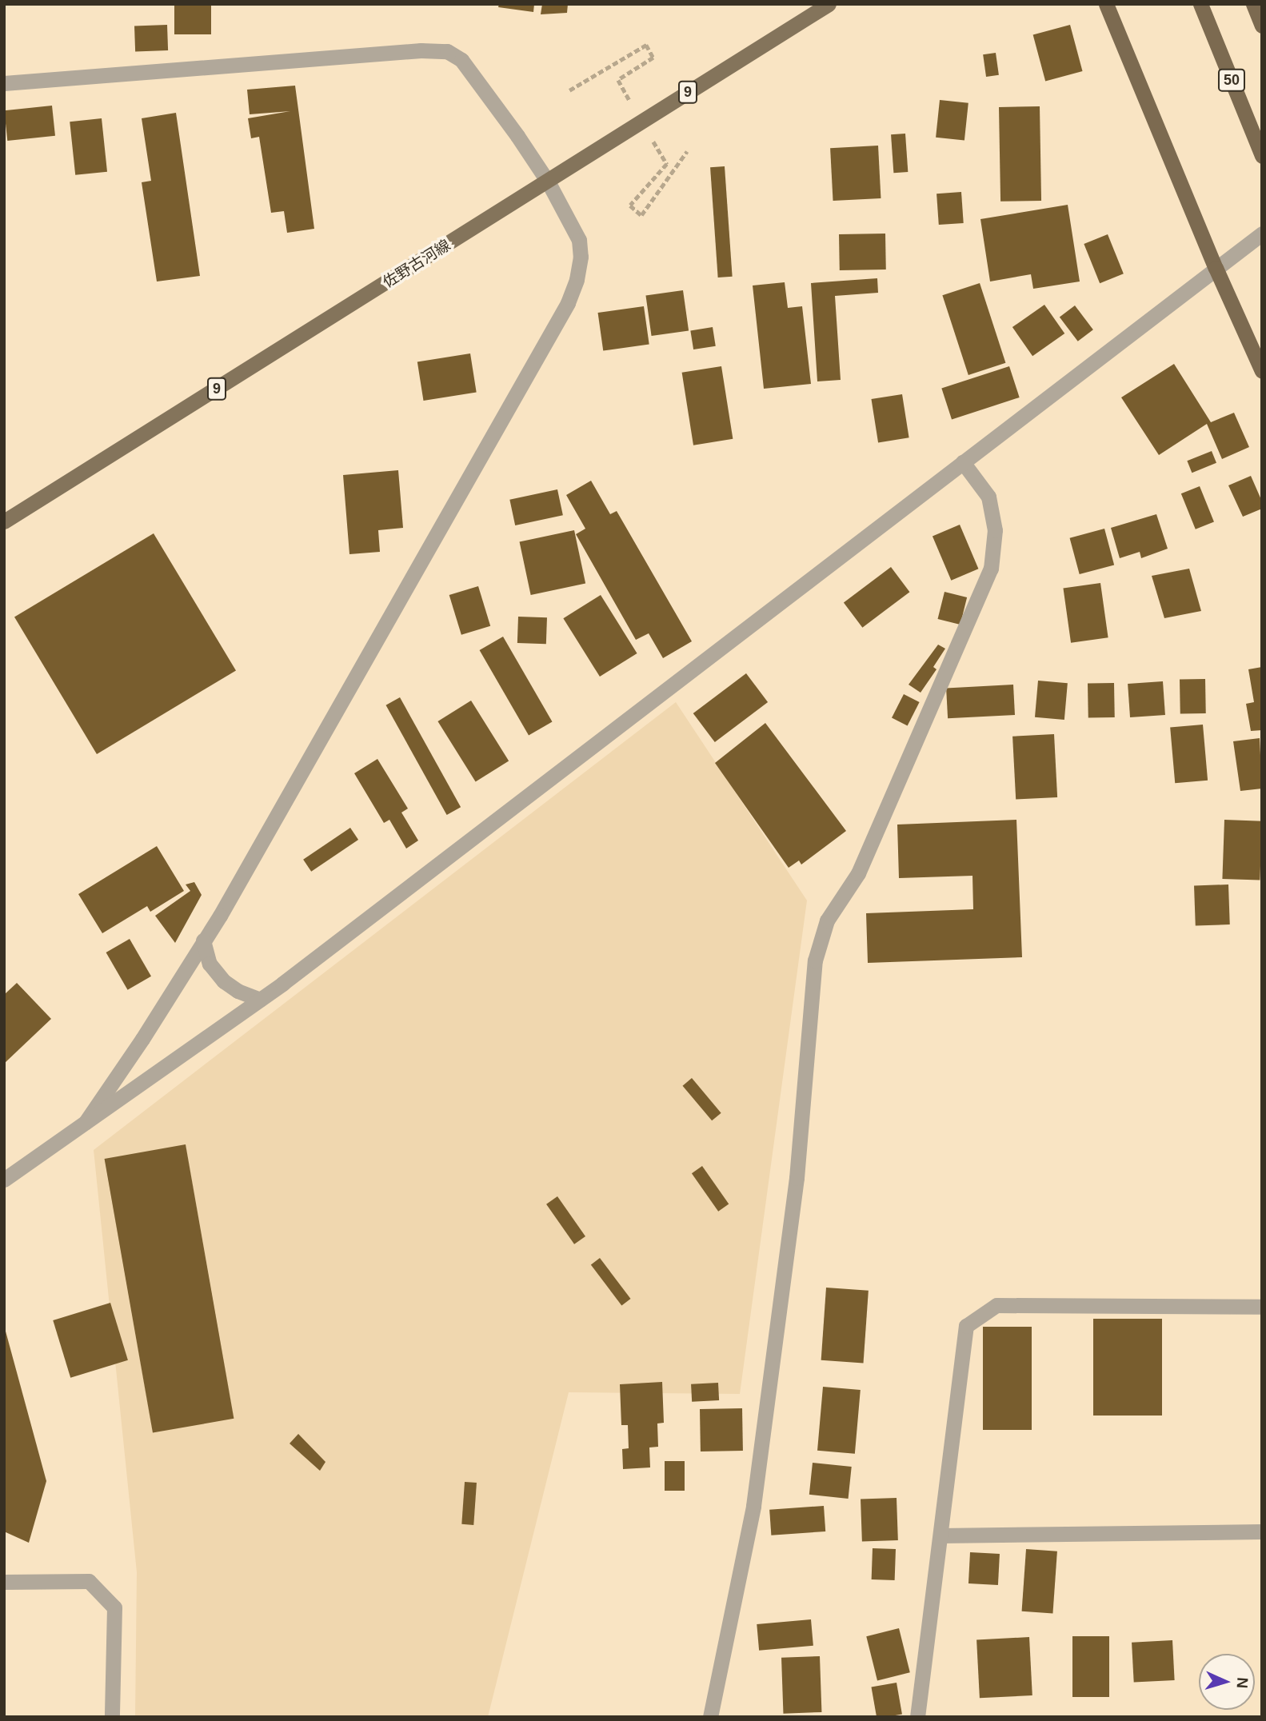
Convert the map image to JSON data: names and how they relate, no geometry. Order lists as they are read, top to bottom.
{
  "streets": {
    "highway": ["50"],
    "main road": ["9", "佐野古河線"]
  },
  "north": "right"
}
